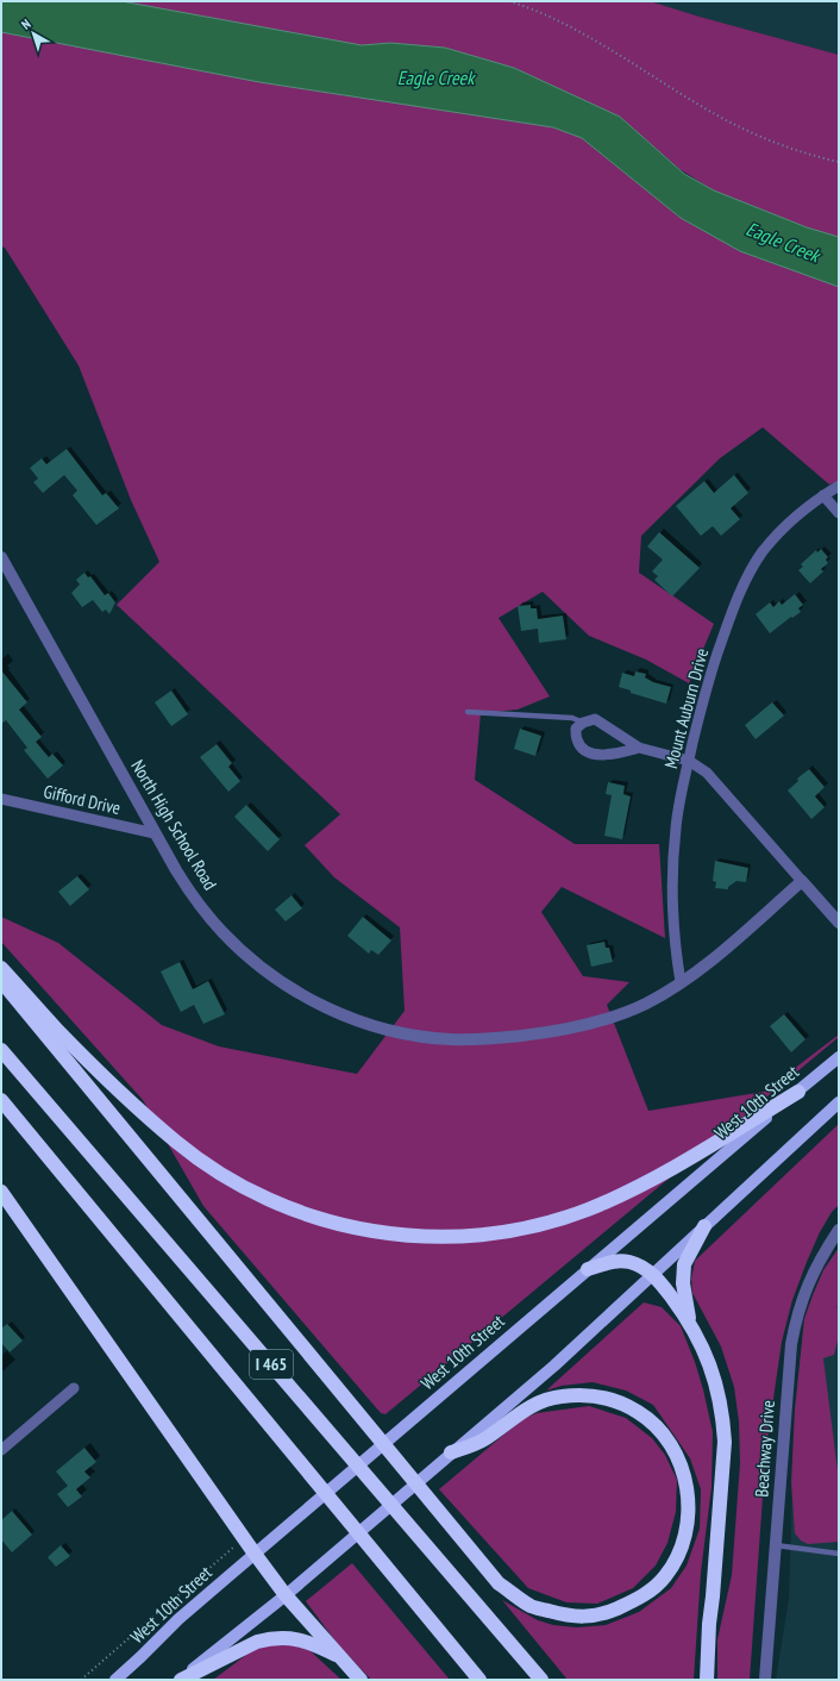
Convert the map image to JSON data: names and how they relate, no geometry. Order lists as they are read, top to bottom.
{
  "streets": {
    "highway": ["I 465"],
    "main road": ["West 10th Street"],
    "street": [
      "Mount Auburn Drive",
      "Gifford Drive",
      "North High School Road",
      "Beachway Drive"
    ]
  },
  "crossings": [
    ["Mount Auburn Drive", "North High School Road"],
    ["Gifford Drive", "North High School Road"]
  ],
  "water": ["Eagle Creek"],
  "north": "top left"
}
